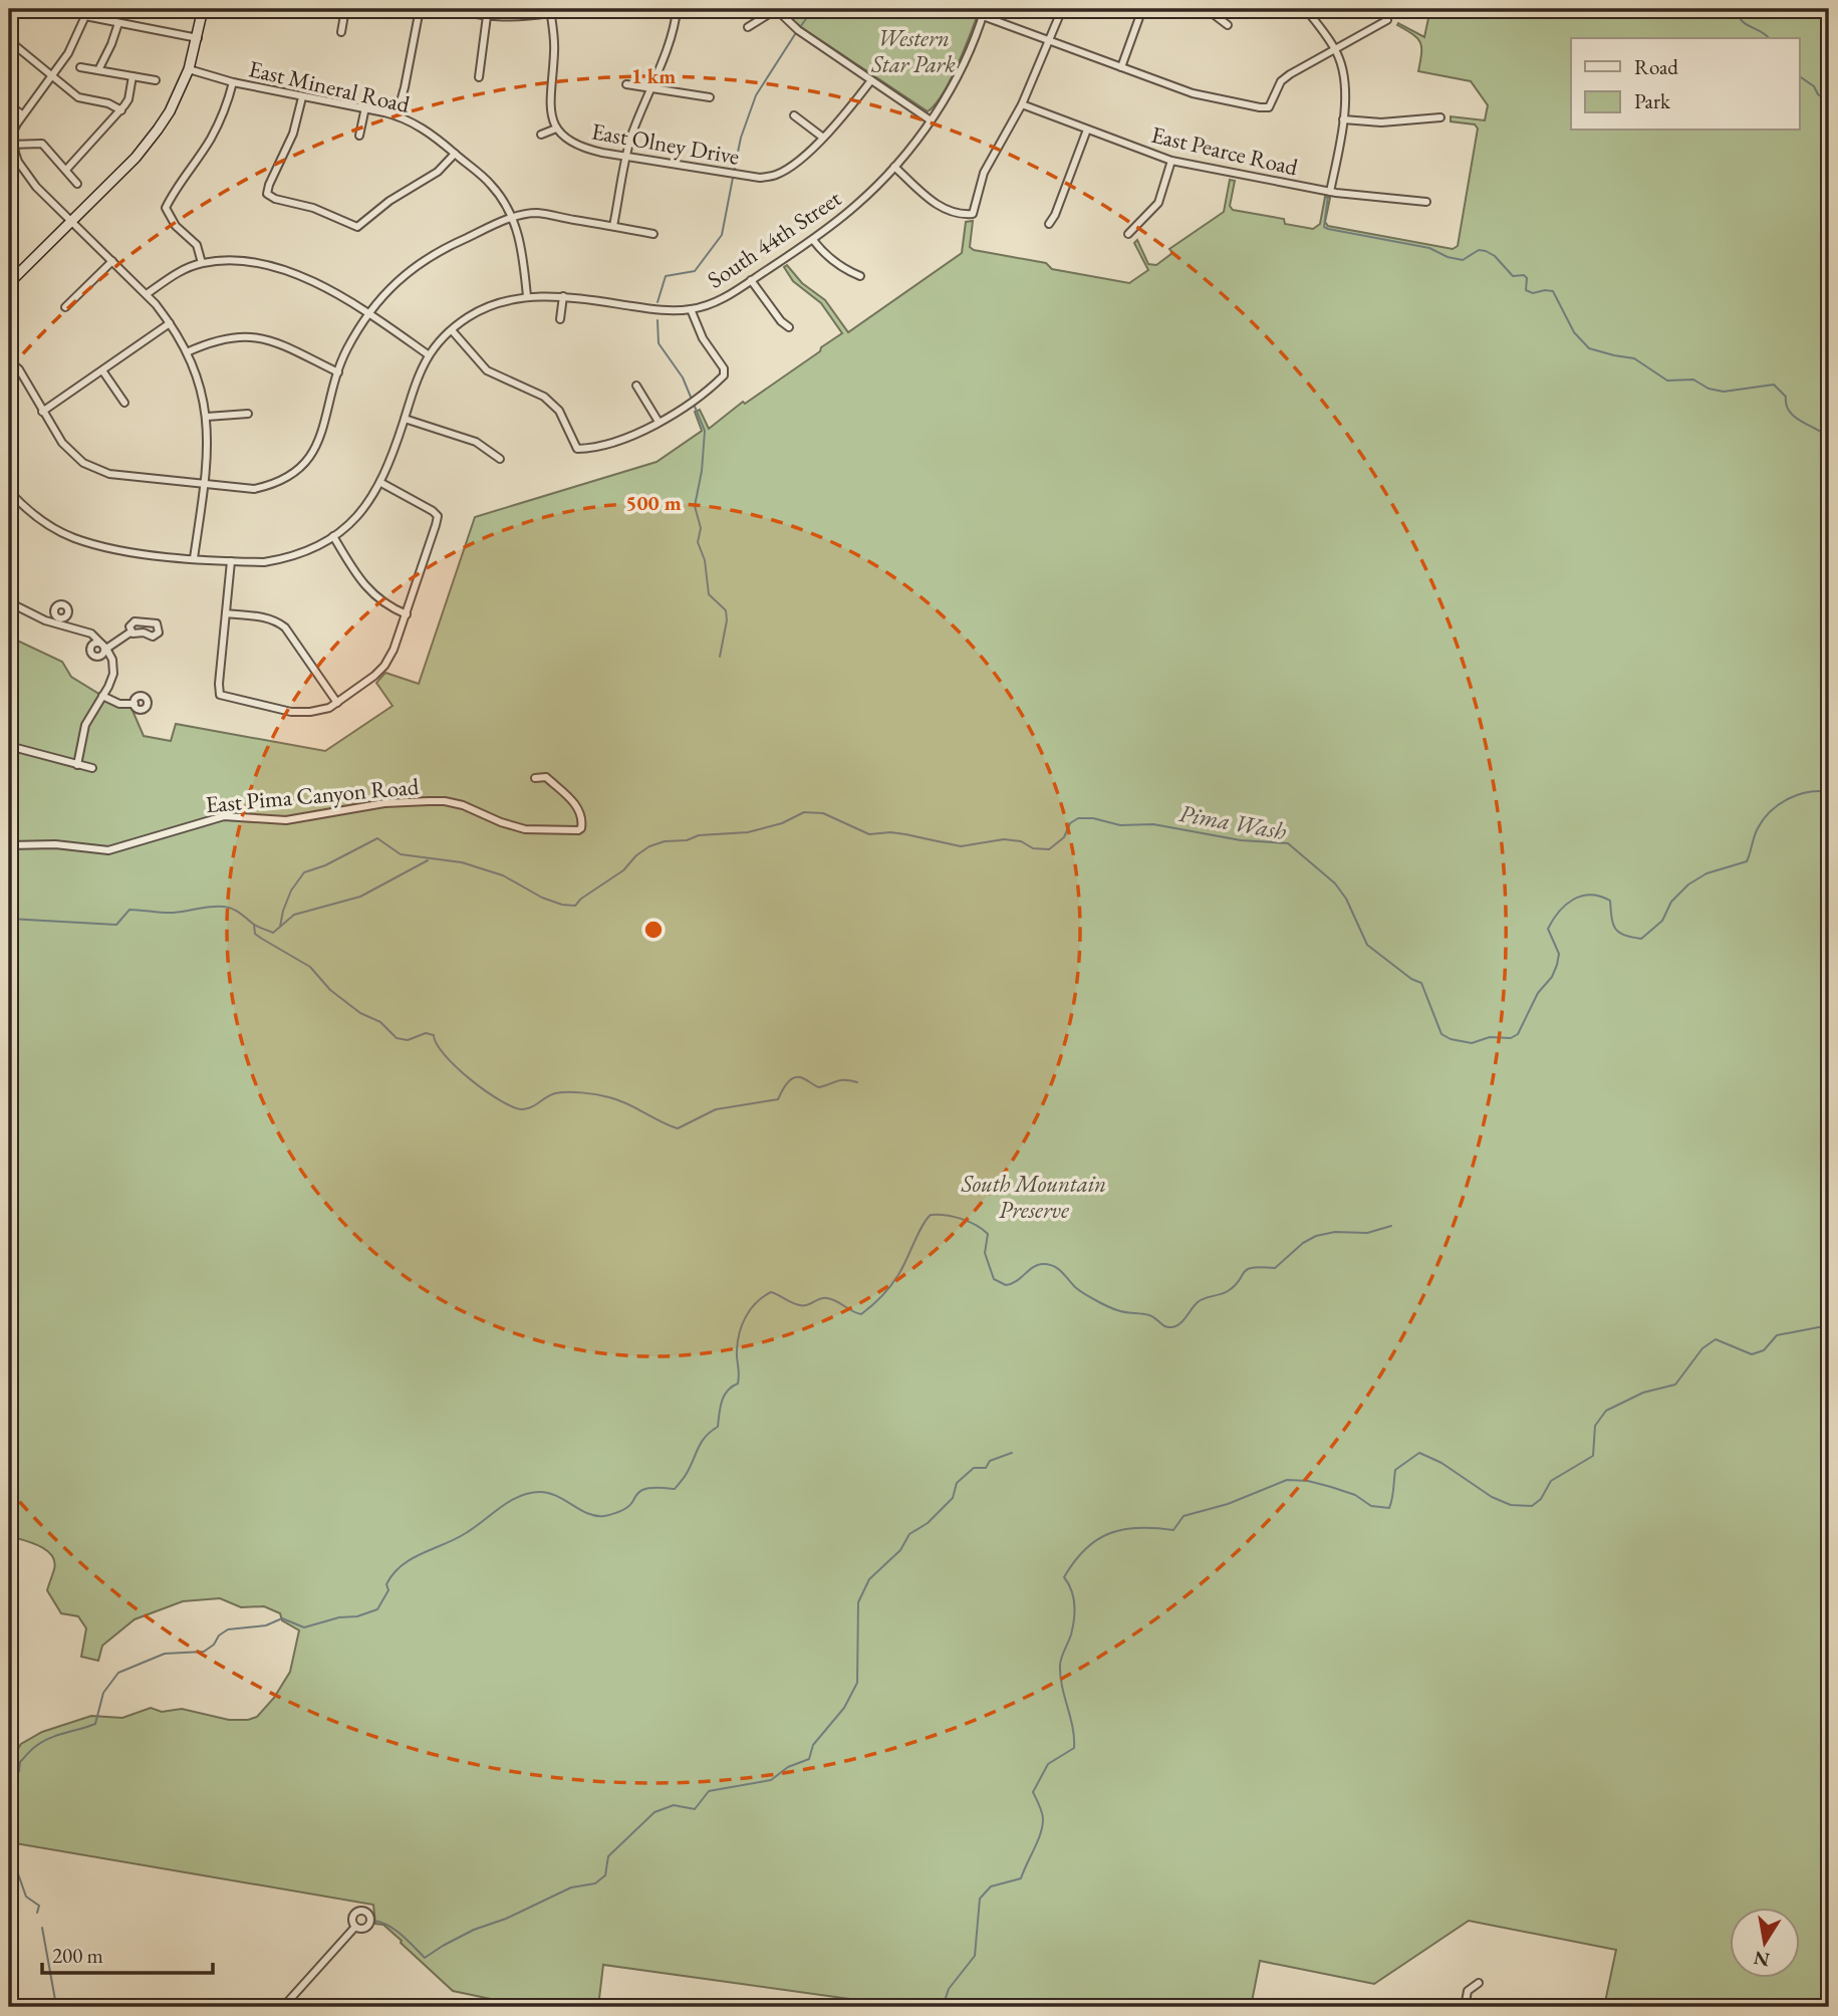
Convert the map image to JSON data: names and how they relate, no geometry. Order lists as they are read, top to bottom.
{
  "streets": {
    "street": [
      "East Mineral Road",
      "East Olney Drive",
      "East Pearce Road",
      "South 44th Street",
      "East Pima Canyon Road"
    ]
  },
  "crossings": [
    ["East Mineral Road", "South 44th Street"]
  ],
  "water": ["Pima Wash"],
  "parks": ["Western Star Park", "South Mountain Preserve"],
  "legend": ["Road", "Park"],
  "scale_bar": "200 m",
  "north": "bottom",
  "rings": ["1 km", "500 m"]
}
